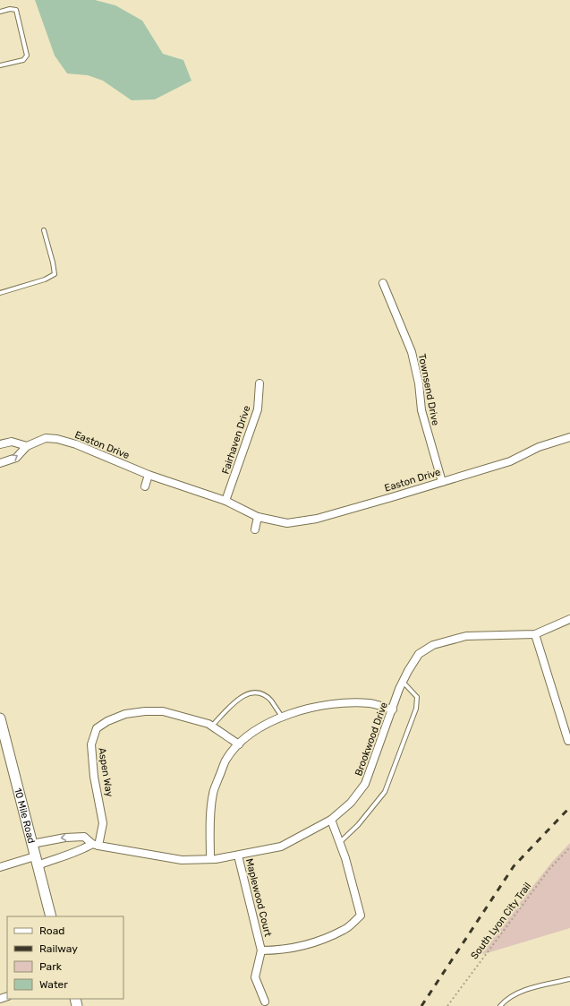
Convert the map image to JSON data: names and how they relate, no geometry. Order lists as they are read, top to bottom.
{
  "streets": {
    "main road": ["10 Mile Road"],
    "street": [
      "Townsend Drive",
      "Fairhaven Drive",
      "Easton Drive",
      "Brookwood Drive",
      "Aspen Way",
      "Maplewood Court"
    ],
    "path": ["South Lyon City Trail"]
  },
  "crossings": [
    ["Townsend Drive", "Easton Drive"],
    ["Fairhaven Drive", "Easton Drive"],
    ["Brookwood Drive", "Aspen Way"],
    ["Brookwood Drive", "10 Mile Road"],
    ["Brookwood Drive", "Maplewood Court"]
  ],
  "legend": [
    "Road",
    "Railway",
    "Park",
    "Water"
  ]
}
